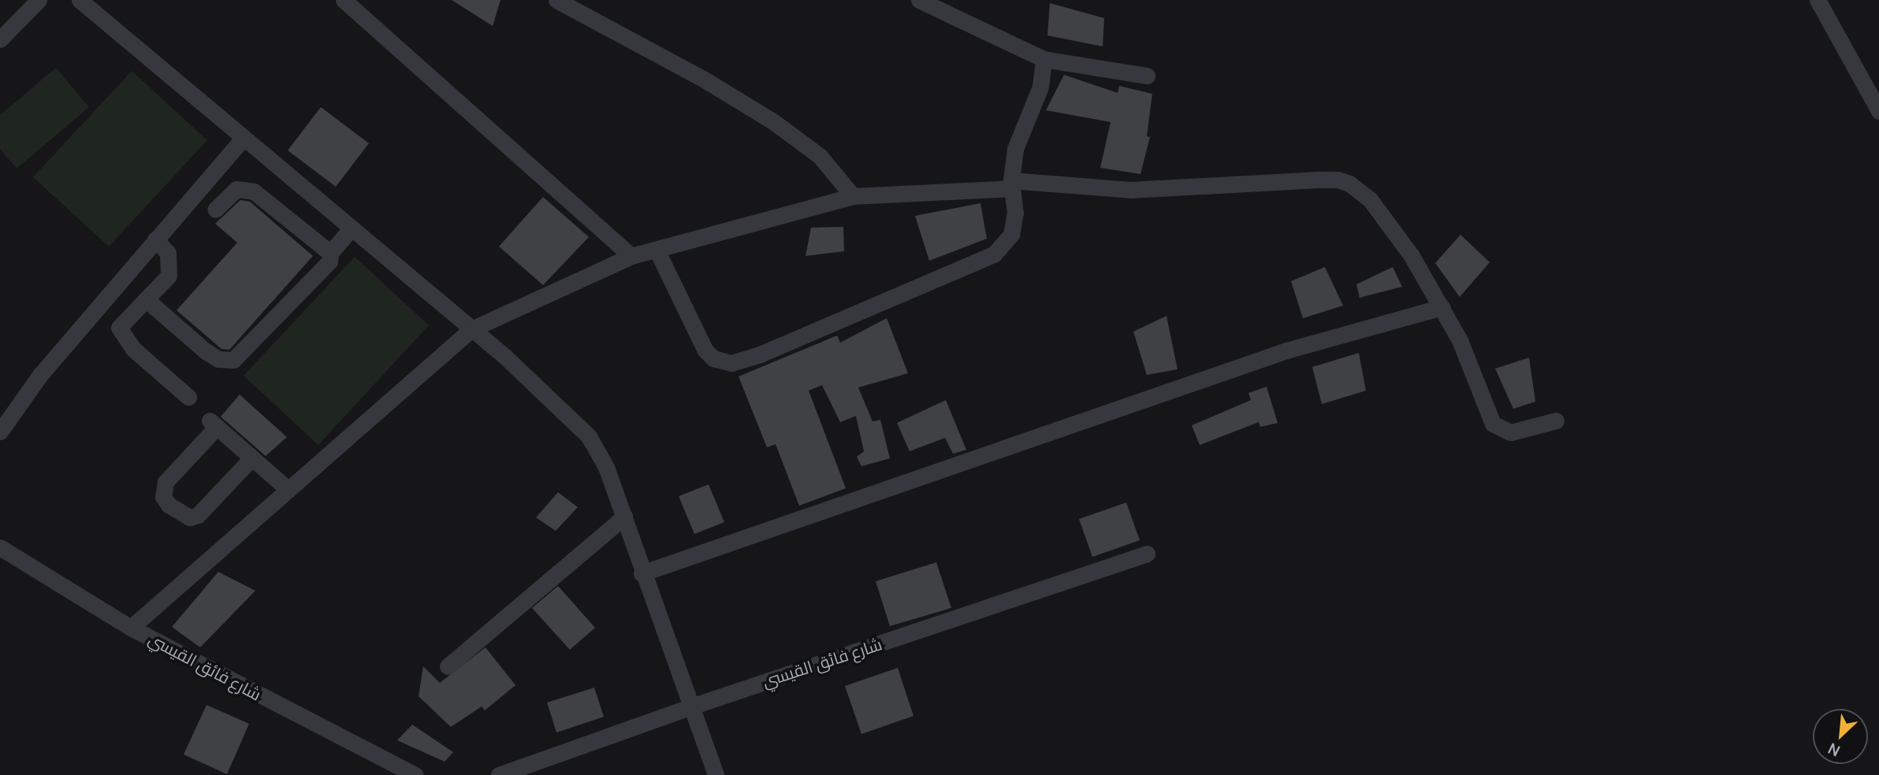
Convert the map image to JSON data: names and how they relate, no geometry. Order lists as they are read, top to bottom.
{
  "streets": {
    "street": ["شارع فائق القيسي"]
  },
  "north": "bottom left"
}
